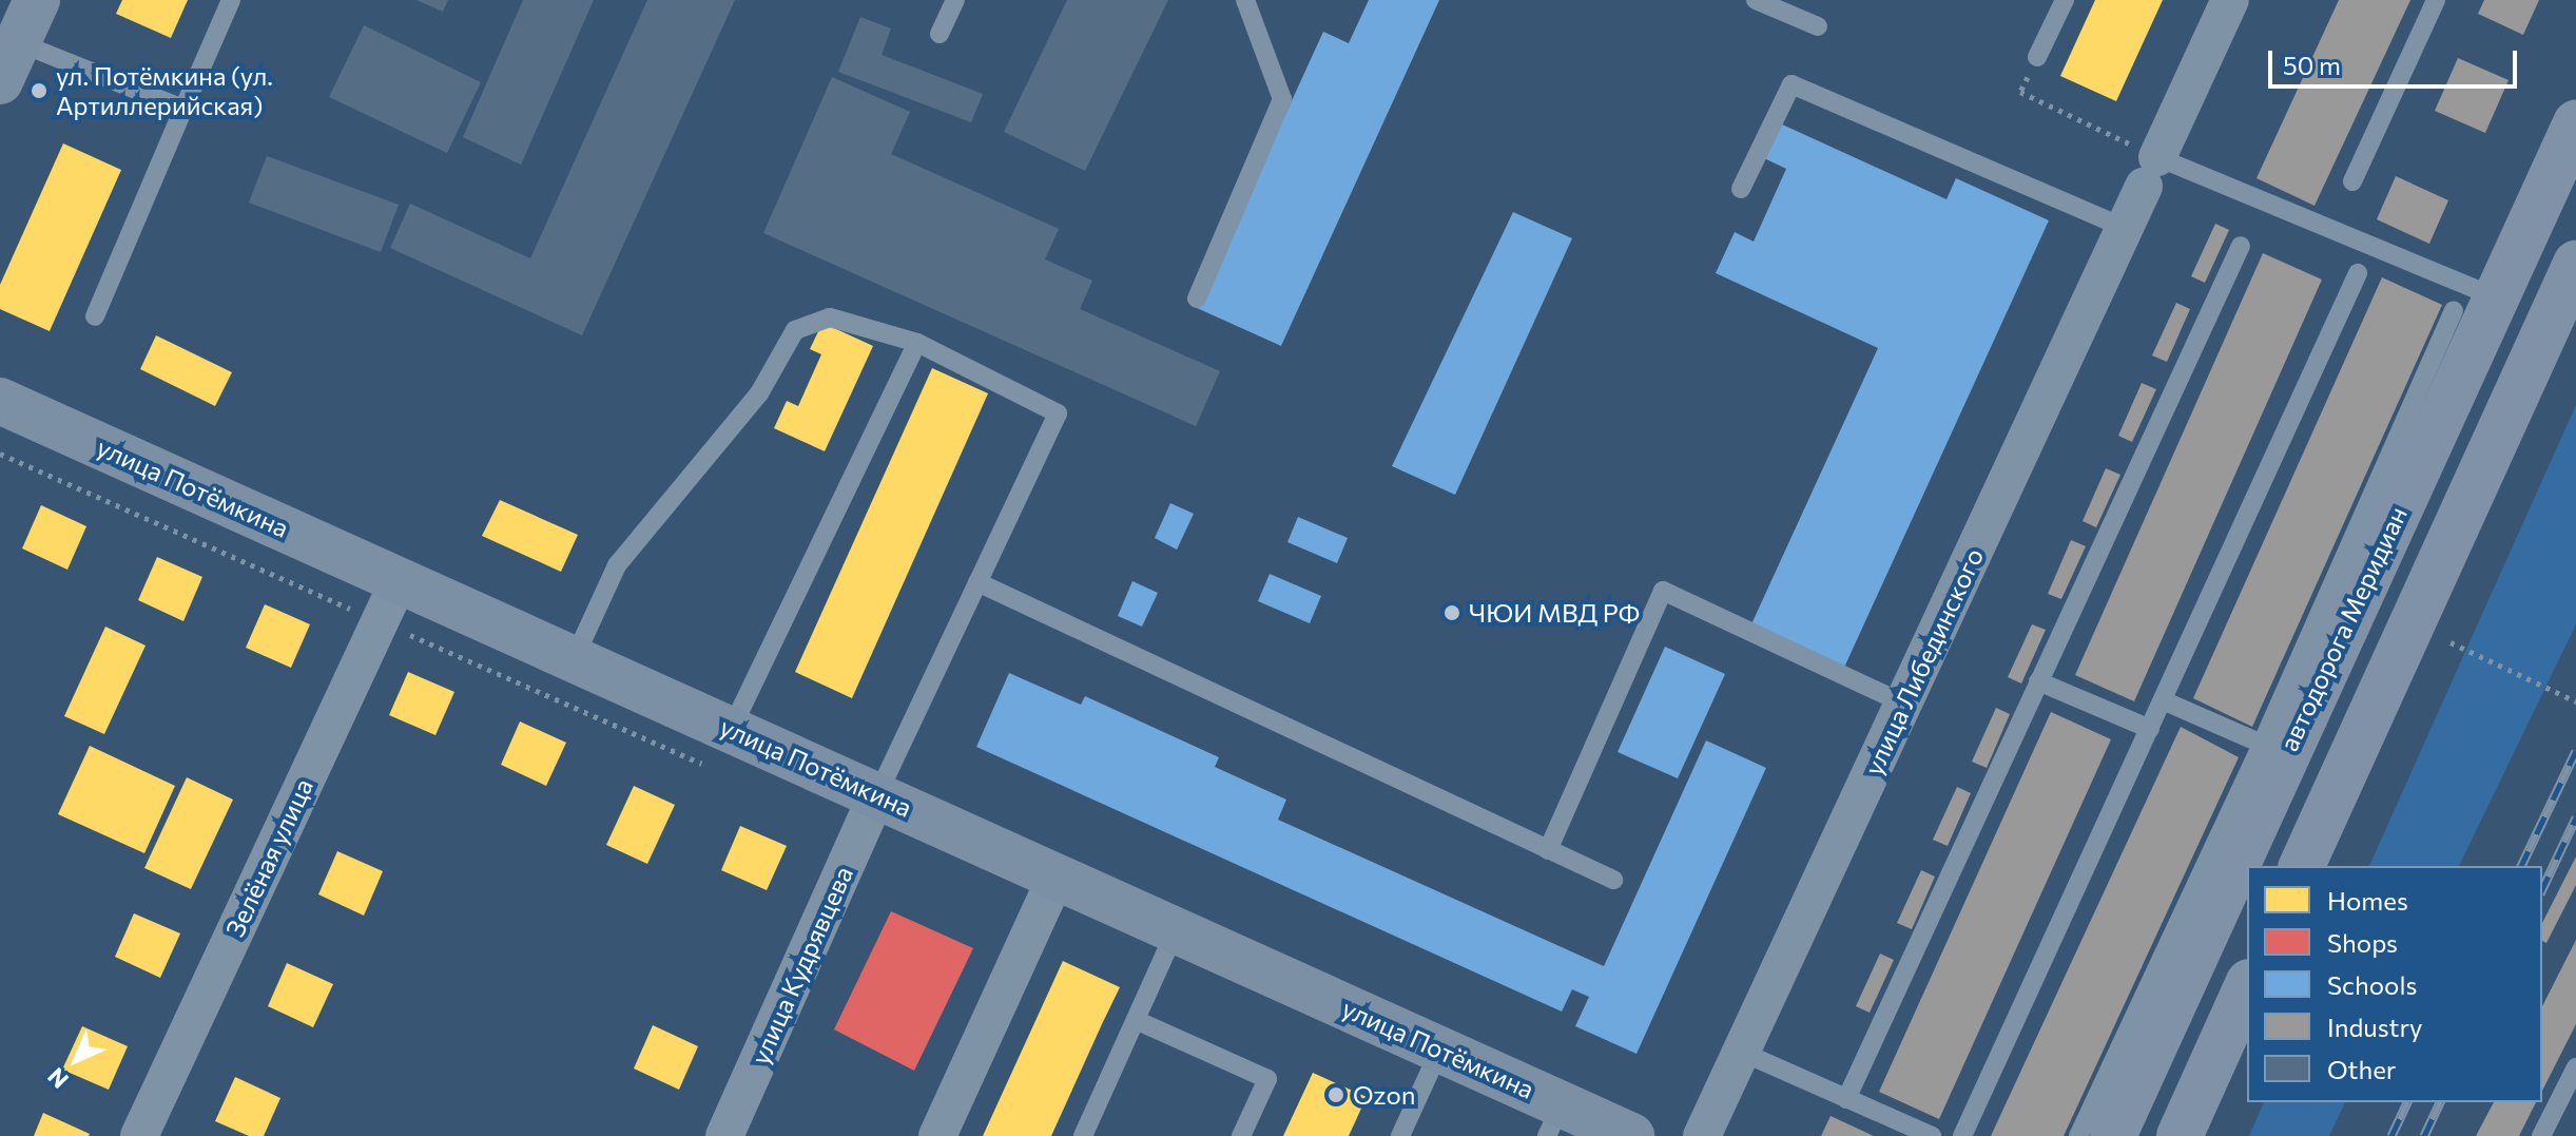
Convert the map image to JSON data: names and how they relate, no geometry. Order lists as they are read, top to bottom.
{
  "streets": {
    "main road": ["автодорога Меридиан"],
    "street": [
      "улица Потёмкина",
      "улица Либединского",
      "Зелёная улица",
      "улица Кудрявцева"
    ]
  },
  "crossings": [
    ["улица Потёмкина", "Зелёная улица"],
    ["улица Потёмкина", "улица Кудрявцева"]
  ],
  "places": ["ул. Потёмкина (ул. Артиллерийская)", "ЧЮИ МВД РФ", "Ozon"],
  "legend": [
    "Homes",
    "Shops",
    "Schools",
    "Industry",
    "Other"
  ],
  "scale_bar": "50 m",
  "north": "bottom left"
}
